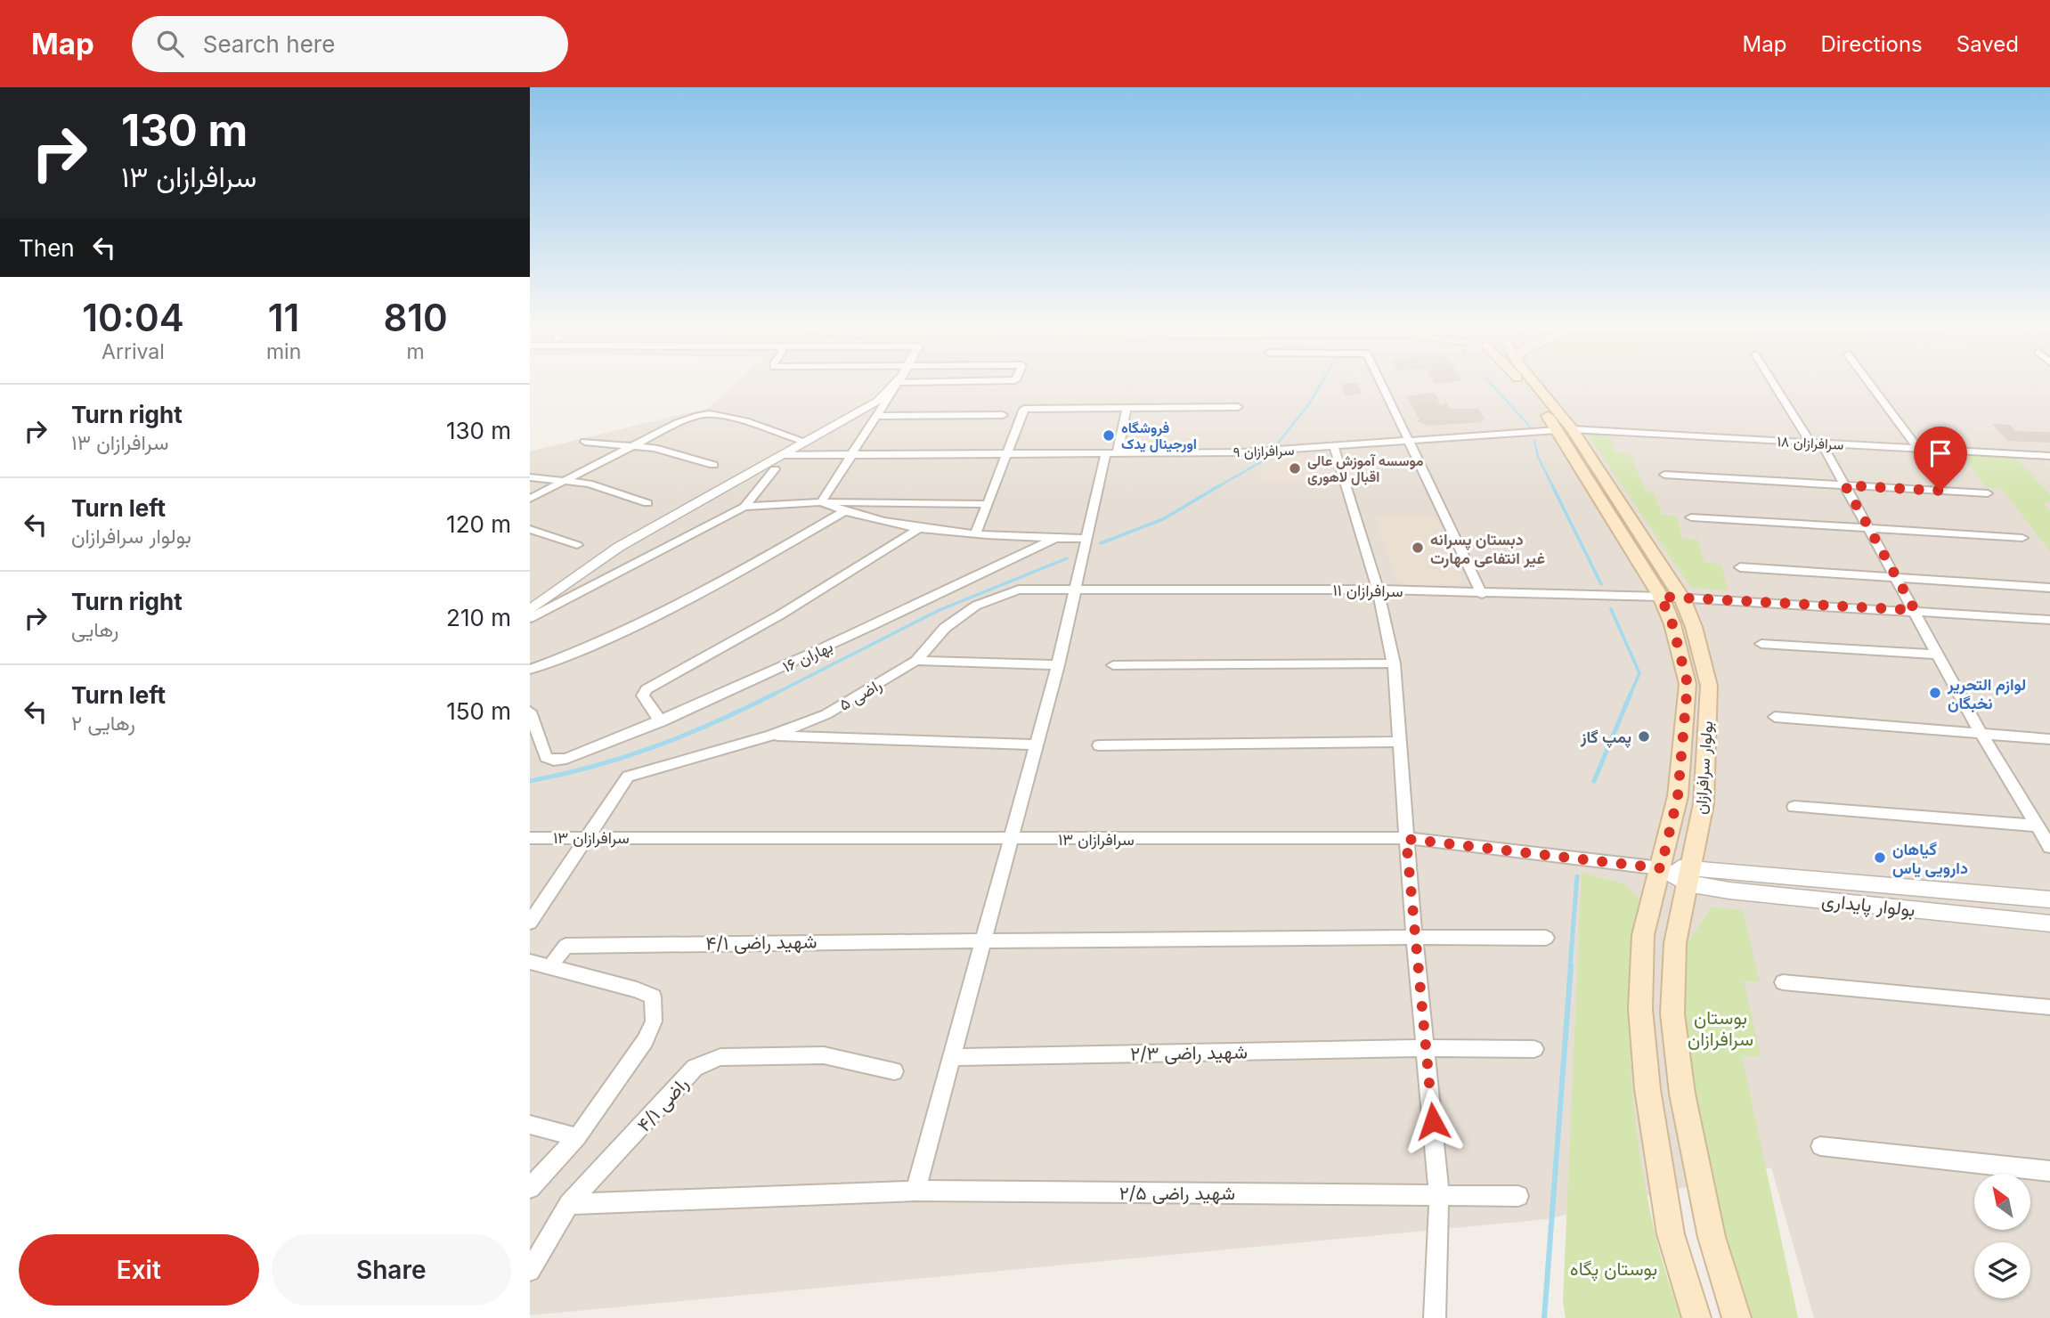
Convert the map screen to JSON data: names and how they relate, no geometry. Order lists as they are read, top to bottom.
{
  "streets": {
    "main road": ["بولوار سرافرازان"],
    "street": [
      "سرافرازان ۱۸",
      "سرافرازان ۹",
      "سرافرازان ۱۱",
      "بهاران ۱۶",
      "راضی ۵",
      "سرافرازان ۱۳",
      "بولوار پایداری",
      "شهید راضی ۴/۱",
      "شهید راضی ۲/۳",
      "راضی ۴/۱",
      "شهید راضی ۲/۵"
    ]
  },
  "crossings": [
    ["سرافرازان ۱۸", "سرافرازان ۹"],
    ["سرافرازان ۱۸", "بولوار سرافرازان"],
    ["سرافرازان ۹", "بولوار سرافرازان"],
    ["سرافرازان ۱۱", "راضی ۵"],
    ["سرافرازان ۱۱", "بولوار سرافرازان"],
    ["راضی ۵", "سرافرازان ۱۳"],
    ["بولوار سرافرازان", "سرافرازان ۱۳"],
    ["بولوار سرافرازان", "بولوار پایداری"],
    ["راضی ۴/۱", "شهید راضی ۲/۵"]
  ],
  "parks": ["بوستان سرافرازان", "بوستان پگاه"],
  "places": [
    "فروشگاه اورجینال یدک",
    "موسسه آموزش عالی اقبال لاهوری",
    "دبستان پسرانه غیر انتفاعی مهارت",
    "لوازم التحریر نخبگان",
    "پمپ گاز",
    "گیاهان دارویی یاس"
  ],
  "north": "top left",
  "page": {
    "header": "Map",
    "search": "Search here",
    "nav": ["Map", "Directions", "Saved"],
    "turn": ["130 m", "سرافرازان ۱۳"],
    "then": "Then",
    "eta": [
      "10:04",
      "Arrival",
      "11",
      "min",
      "810",
      "m"
    ],
    "list": [
      {
        "name": "Turn right",
        "note": "سرافرازان ۱۳",
        "value": "130 m"
      },
      {
        "name": "Turn left",
        "note": "بولوار سرافرازان",
        "value": "120 m"
      },
      {
        "name": "Turn right",
        "note": "رهایی",
        "value": "210 m"
      },
      {
        "name": "Turn left",
        "note": "رهایی ۲",
        "value": "150 m"
      }
    ],
    "buttons": ["Exit", "Share"]
  }
}
